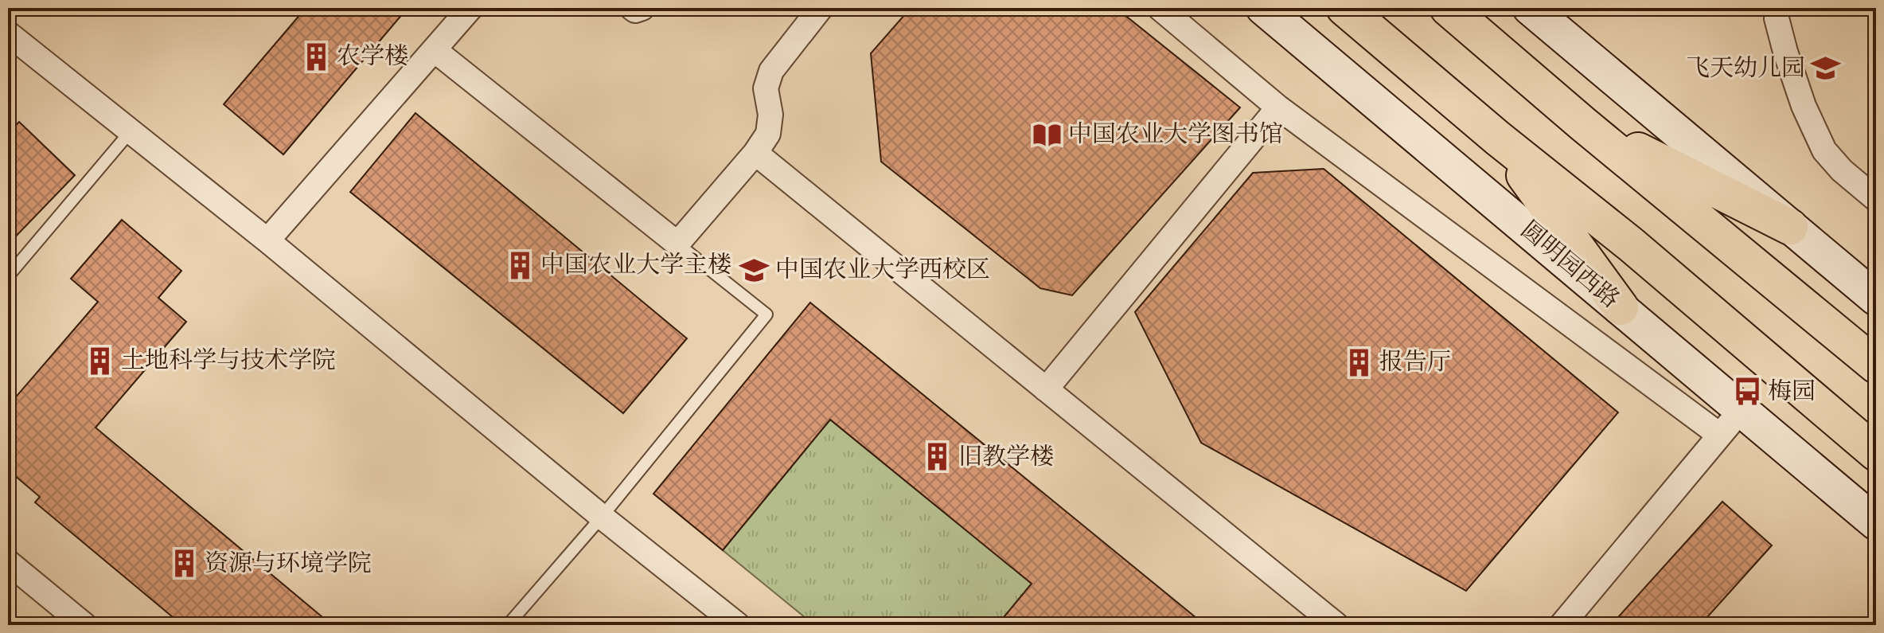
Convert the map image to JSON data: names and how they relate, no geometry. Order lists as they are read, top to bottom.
{
  "streets": {
    "street": ["圆明园西路"]
  },
  "places": {
    "building": [
      "农学楼",
      "中国农业大学主楼",
      "土地科学与技术学院",
      "报告厅",
      "旧教学楼",
      "资源与环境学院"
    ],
    "school or university": ["飞天幼儿园", "中国农业大学西校区"],
    "library": ["中国农业大学图书馆"],
    "bus stop": ["梅园"]
  }
}
